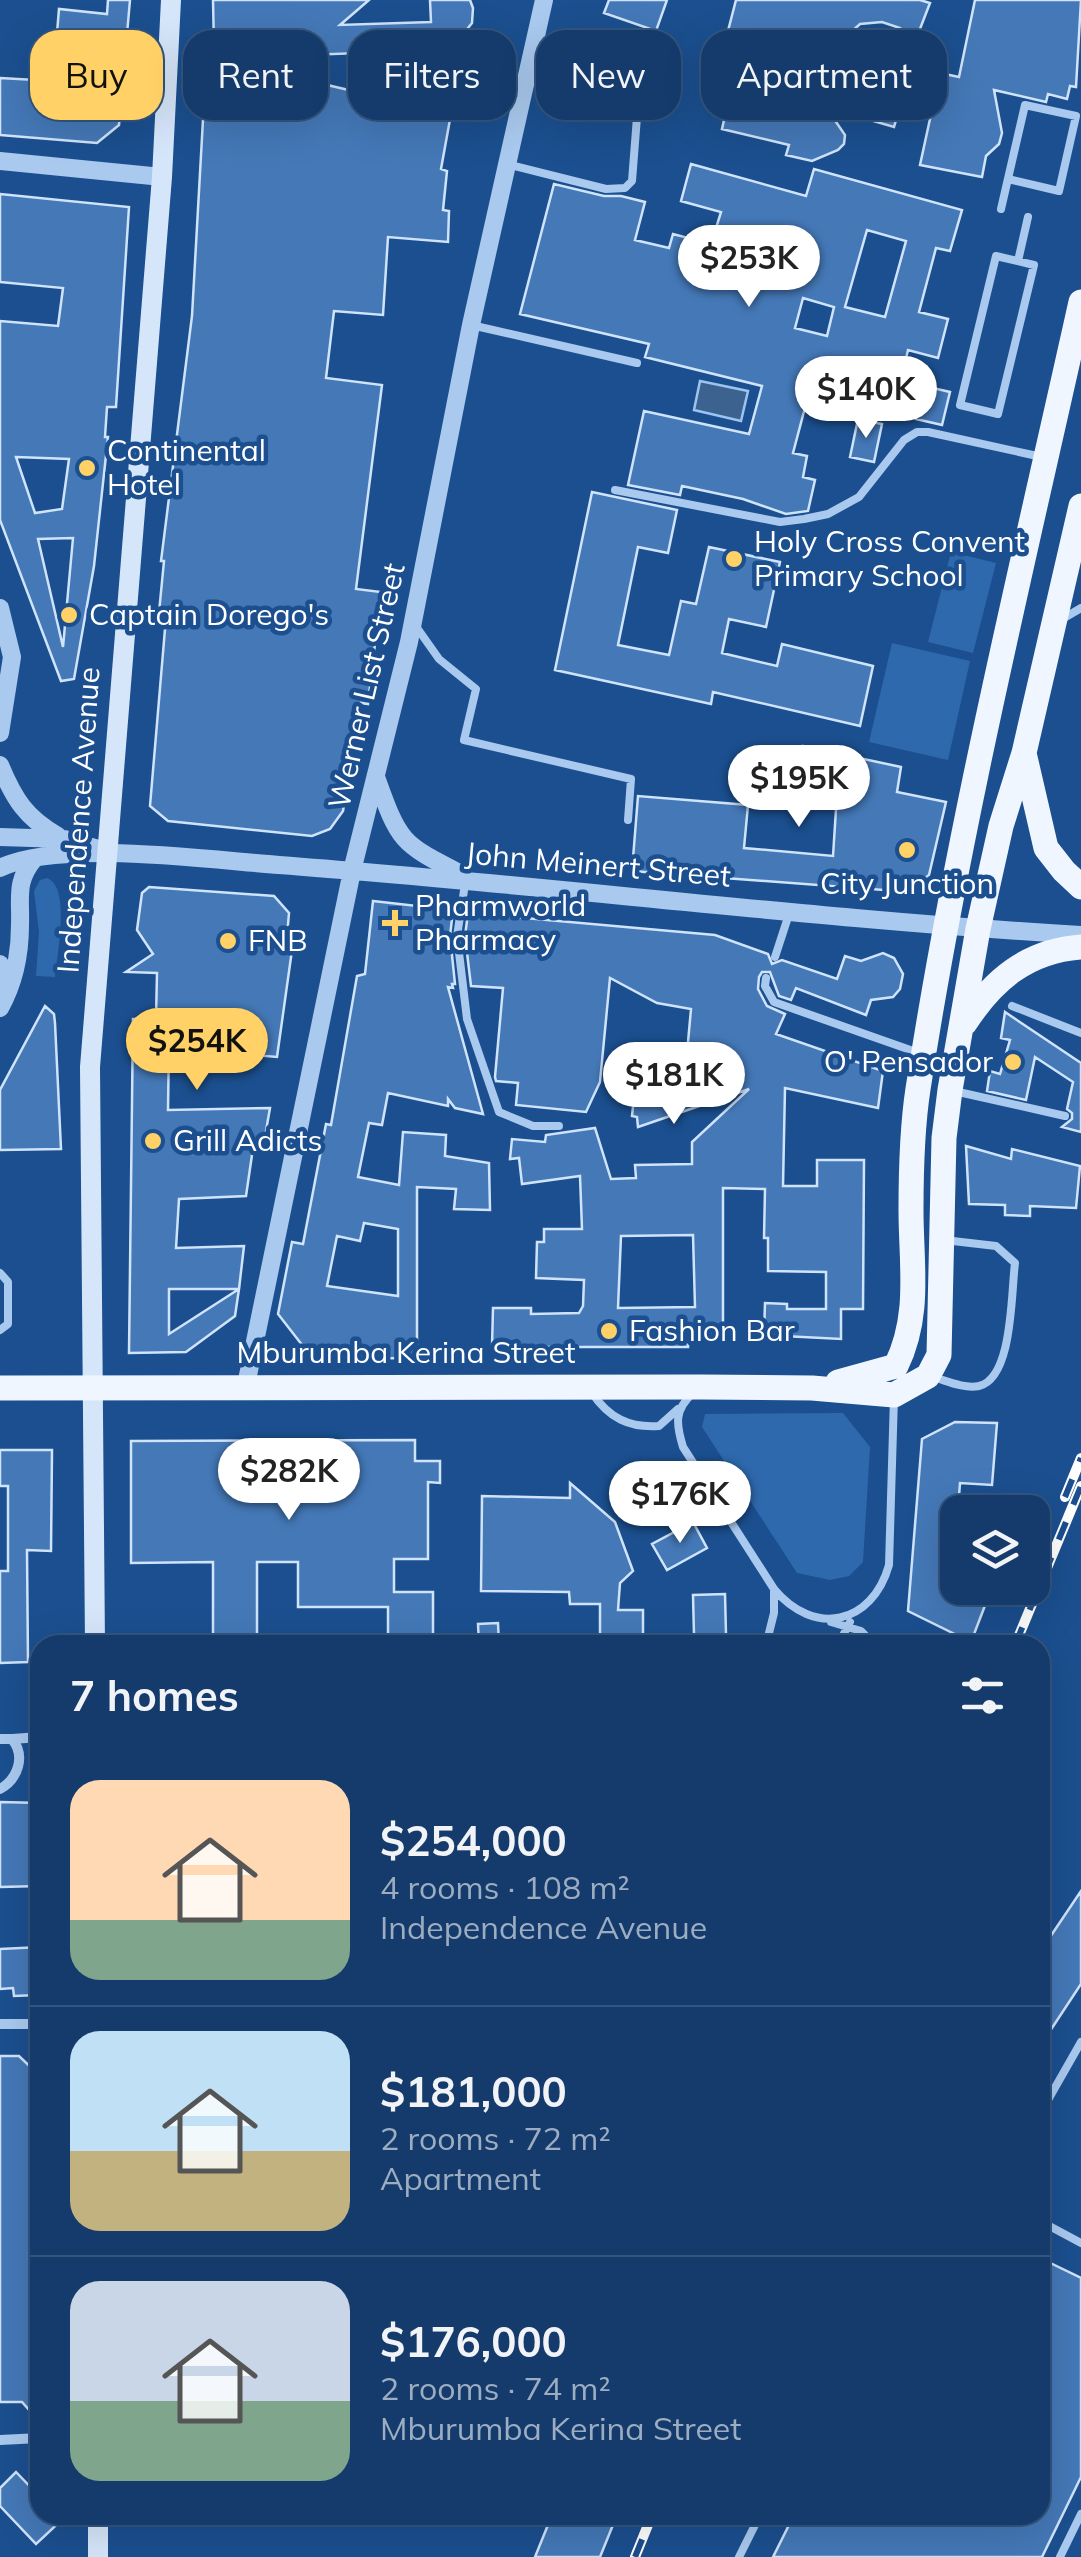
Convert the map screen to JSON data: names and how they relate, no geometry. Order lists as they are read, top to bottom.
{
  "streets": {
    "main road": ["Independence Avenue", "Mburumba Kerina Street"],
    "street": ["Werner List Street", "John Meinert Street"]
  },
  "crossings": [
    ["Werner List Street", "John Meinert Street"],
    ["Werner List Street", "Mburumba Kerina Street"],
    ["Independence Avenue", "John Meinert Street"],
    ["Independence Avenue", "Mburumba Kerina Street"]
  ],
  "places": {
    "other": [
      "Continental Hotel",
      "Holy Cross Convent Primary School",
      "Captain Dorego's",
      "City Junction",
      "FNB",
      "O' Pensador",
      "Grill Adicts",
      "Fashion Bar"
    ],
    "health": ["Pharmworld Pharmacy"]
  },
  "page": {
    "chip": [
      "Buy",
      "Rent",
      "Filters",
      "New",
      "Apartment"
    ],
    "price": [
      "$253K",
      "$140K",
      "$195K",
      "$254K",
      "$181K",
      "$282K",
      "$176K"
    ],
    "heading": "7 homes",
    "list": [
      {
        "name": "$254,000",
        "note": "4 rooms · 108 m² · Independence Avenue"
      },
      {
        "name": "$181,000",
        "note": "2 rooms · 72 m² · Apartment"
      },
      {
        "name": "$176,000",
        "note": "2 rooms · 74 m² · Mburumba Kerina Street"
      }
    ]
  }
}
